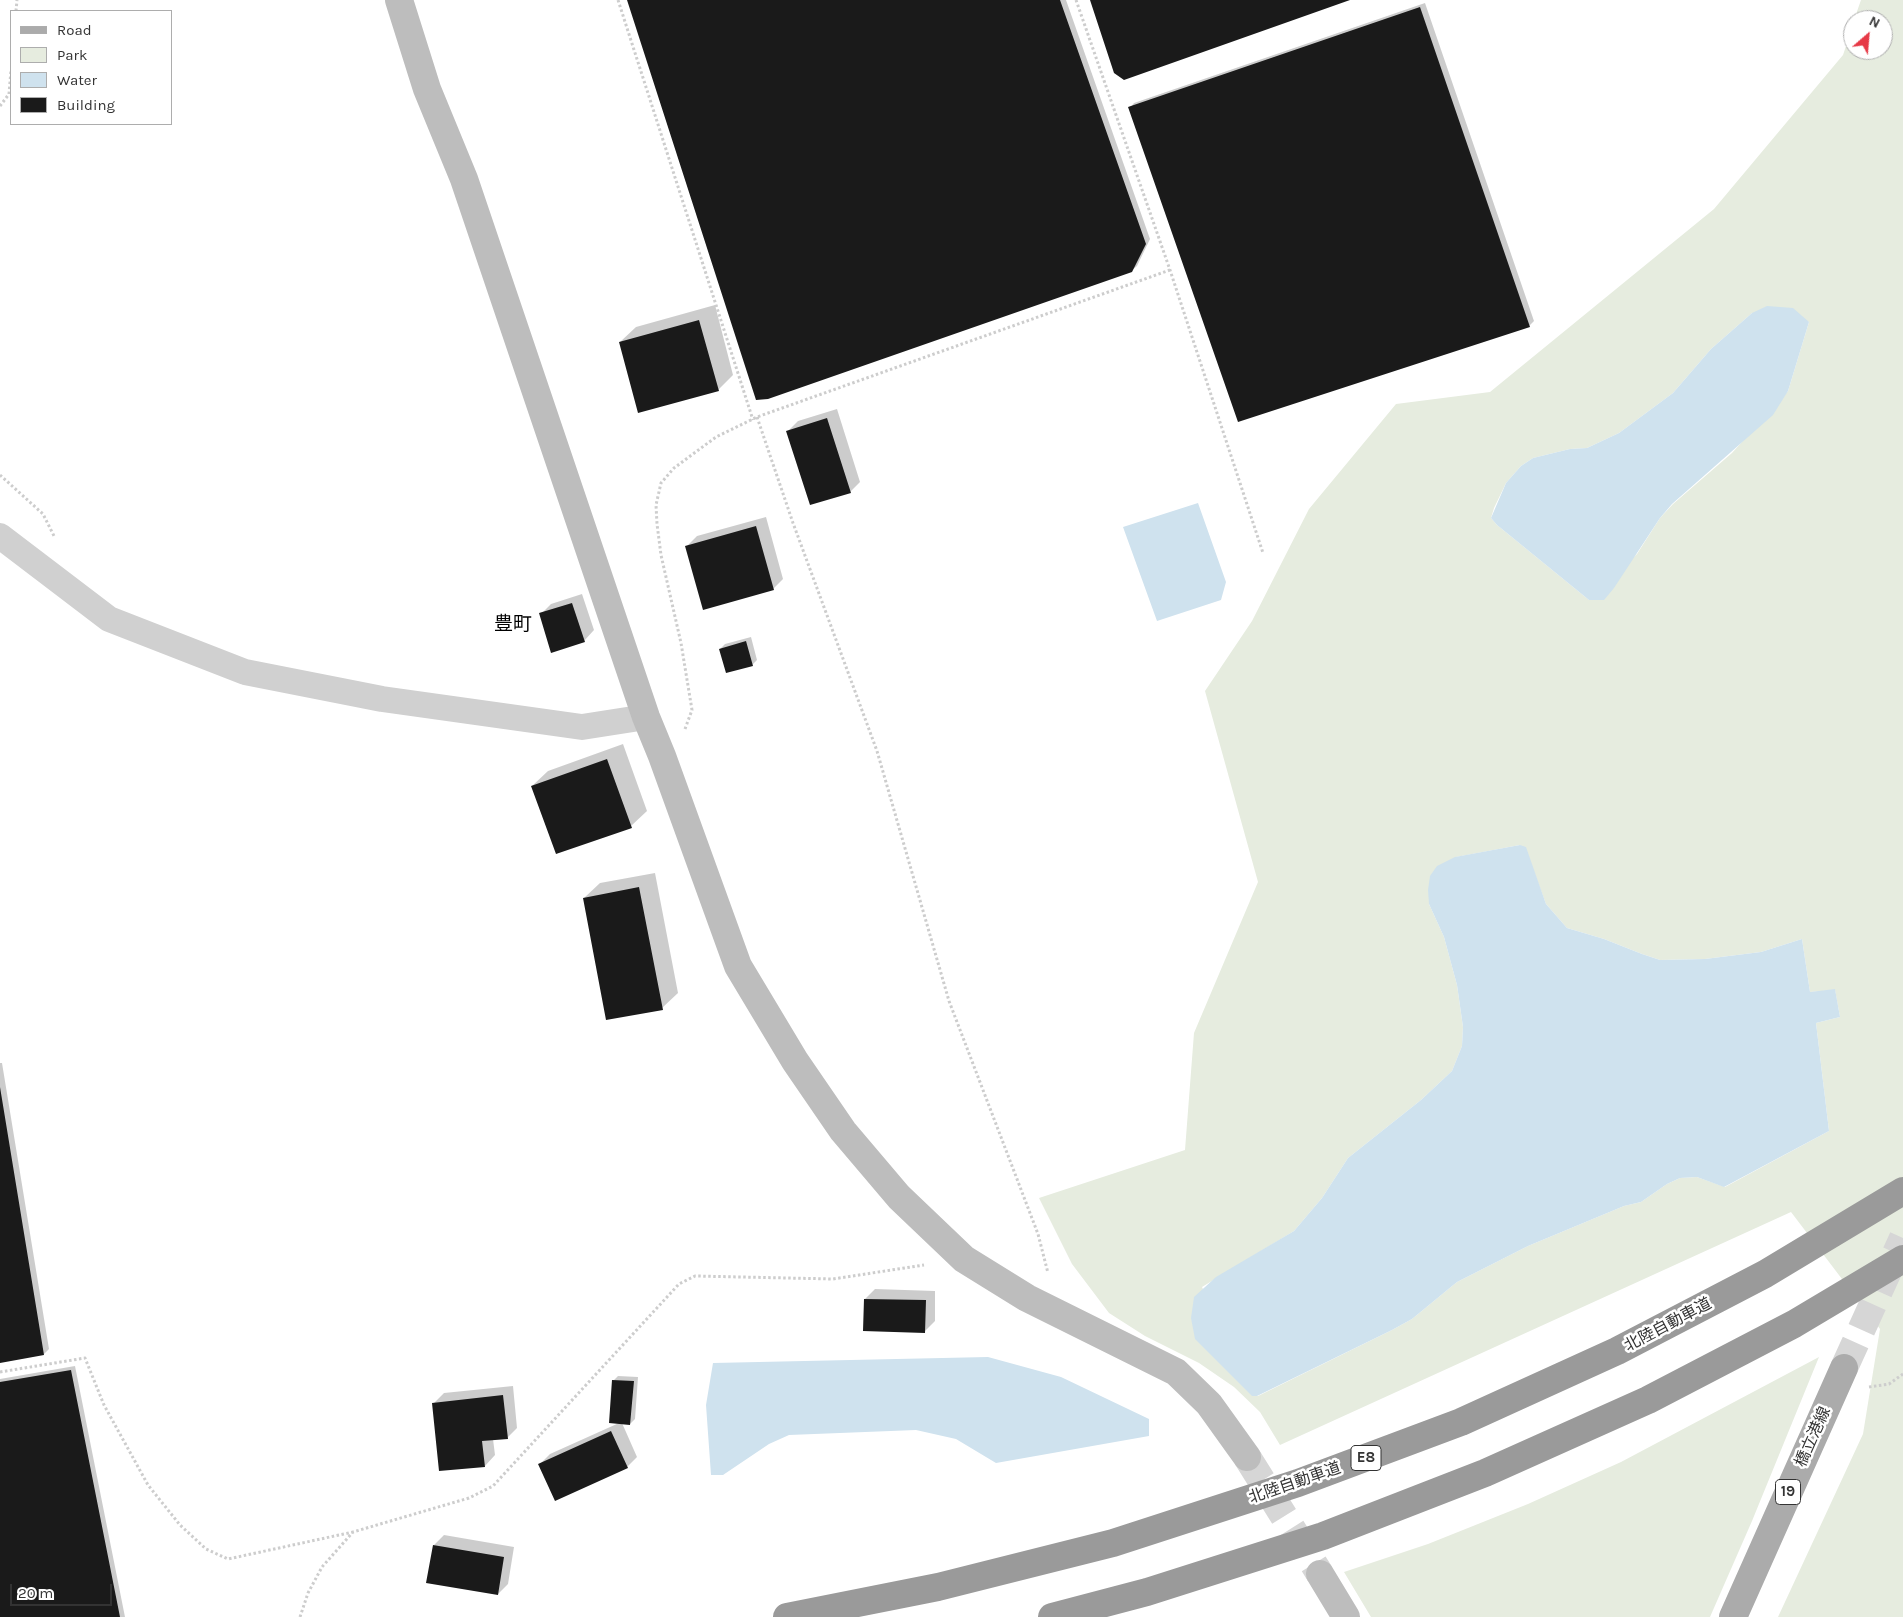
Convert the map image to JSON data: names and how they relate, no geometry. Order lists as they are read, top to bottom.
{
  "streets": {
    "highway": ["北陸自動車道", "E8"],
    "main road": ["橋立港線", "19"]
  },
  "districts": ["豊町"],
  "legend": [
    "Road",
    "Park",
    "Water",
    "Building"
  ],
  "scale_bar": "20 m",
  "north": "top right"
}
